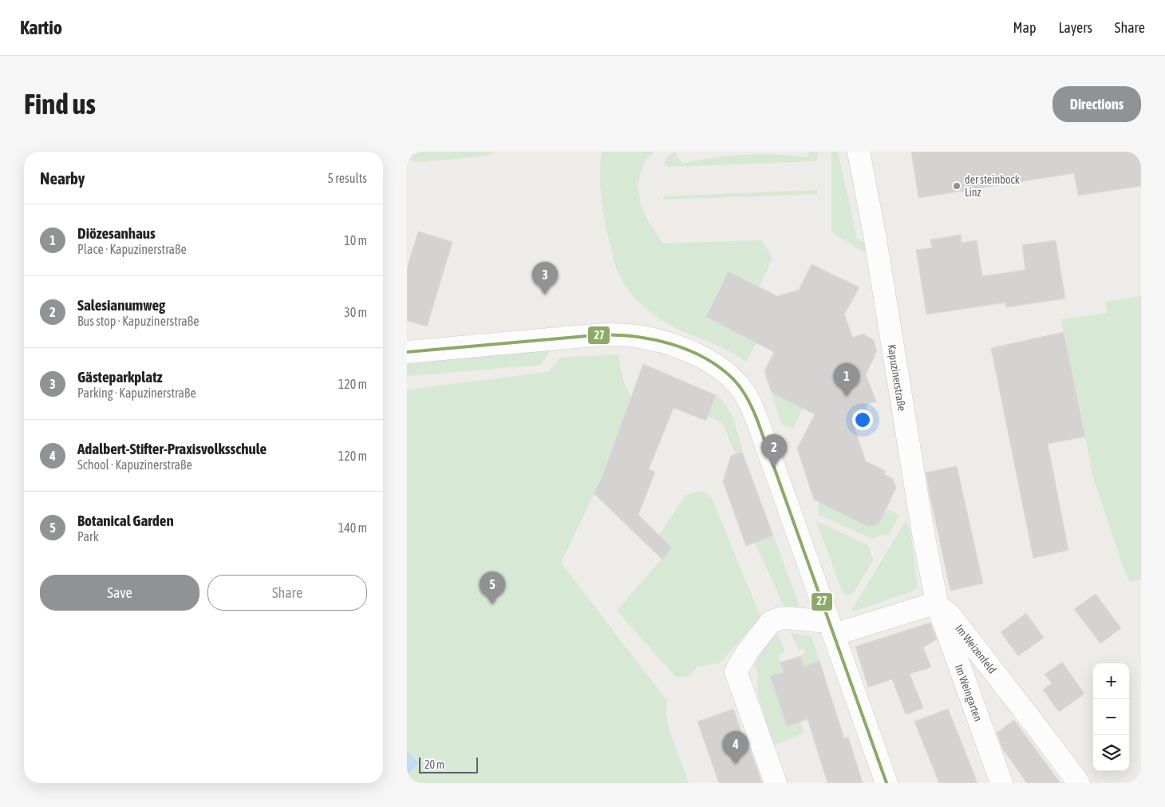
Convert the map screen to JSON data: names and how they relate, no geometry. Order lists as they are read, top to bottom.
{
  "streets": {
    "street": ["Kapuzinerstraße", "Im Weizenfeld", "Im Weingarten"]
  },
  "crossings": [
    ["Kapuzinerstraße", "Im Weizenfeld"],
    ["Kapuzinerstraße", "Im Weingarten"],
    ["Im Weizenfeld", "Im Weingarten"]
  ],
  "places": ["der steinbock Linz"],
  "lines": ["transit line 27"],
  "scale_bar": "20 m",
  "page": {
    "header": "Kartio",
    "nav": ["Map", "Layers", "Share"],
    "buttons": [
      "Directions",
      ["Save", "Share"]
    ],
    "title": "Find us",
    "heading": ["Nearby", "5 results"],
    "list": [
      {
        "mark": "1",
        "name": "Diözesanhaus",
        "note": "Place · Kapuzinerstraße",
        "value": "10 m"
      },
      {
        "mark": "2",
        "name": "Salesianumweg",
        "note": "Bus stop · Kapuzinerstraße",
        "value": "30 m"
      },
      {
        "mark": "3",
        "name": "Gästeparkplatz",
        "note": "Parking · Kapuzinerstraße",
        "value": "120 m"
      },
      {
        "mark": "4",
        "name": "Adalbert-Stifter-Praxisvolksschule",
        "note": "School · Kapuzinerstraße",
        "value": "120 m"
      },
      {
        "mark": "5",
        "name": "Botanical Garden",
        "note": "Park",
        "value": "140 m"
      }
    ],
    "pins": [
      "3",
      "1",
      "2",
      "5",
      "4"
    ],
    "map_buttons": ["+", "−"],
    "scale": "20 m"
  }
}
